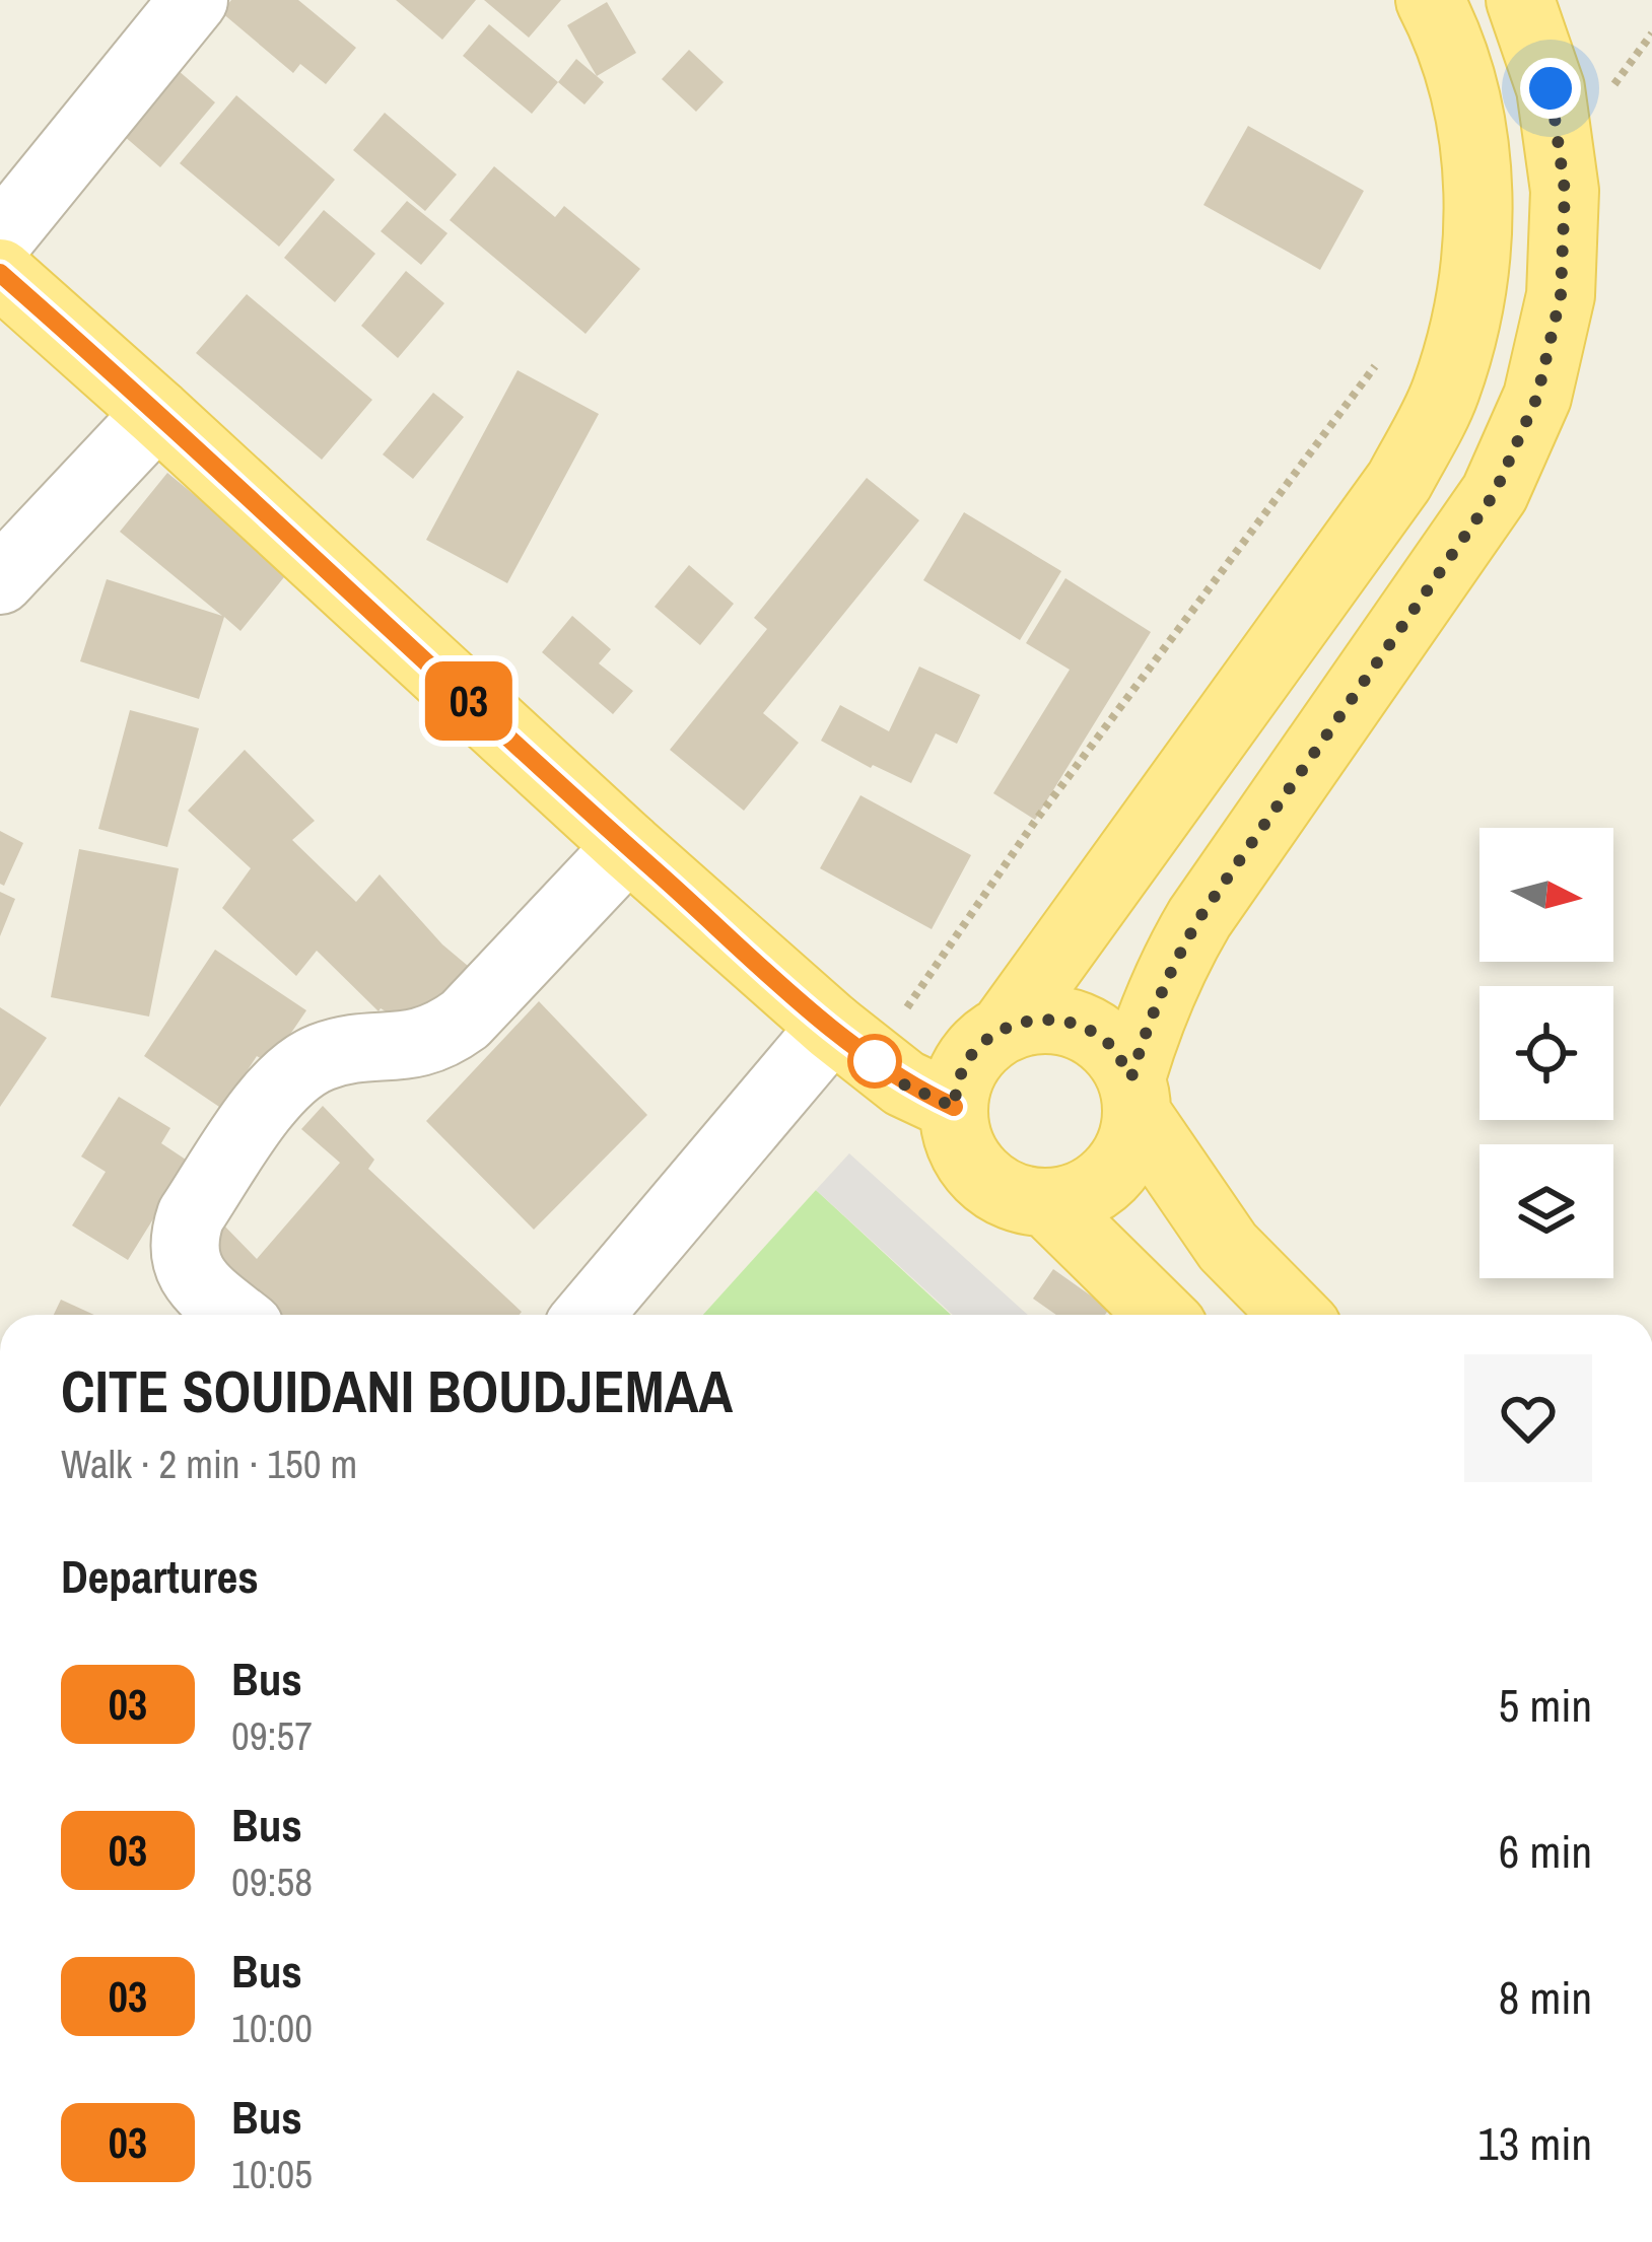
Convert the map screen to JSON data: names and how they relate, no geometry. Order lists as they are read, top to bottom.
{
  "lines": ["bus line 03"],
  "north": "right",
  "page": {
    "on_map": "03",
    "heading": [
      ["CITE SOUIDANI BOUDJEMAA", "Walk · 2 min · 150 m"],
      "Departures"
    ],
    "list": [
      {
        "mark": "03",
        "name": "Bus",
        "note": "09:57",
        "value": "5 min"
      },
      {
        "mark": "03",
        "name": "Bus",
        "note": "09:58",
        "value": "6 min"
      },
      {
        "mark": "03",
        "name": "Bus",
        "note": "10:00",
        "value": "8 min"
      },
      {
        "mark": "03",
        "name": "Bus",
        "note": "10:05",
        "value": "13 min"
      }
    ]
  }
}
